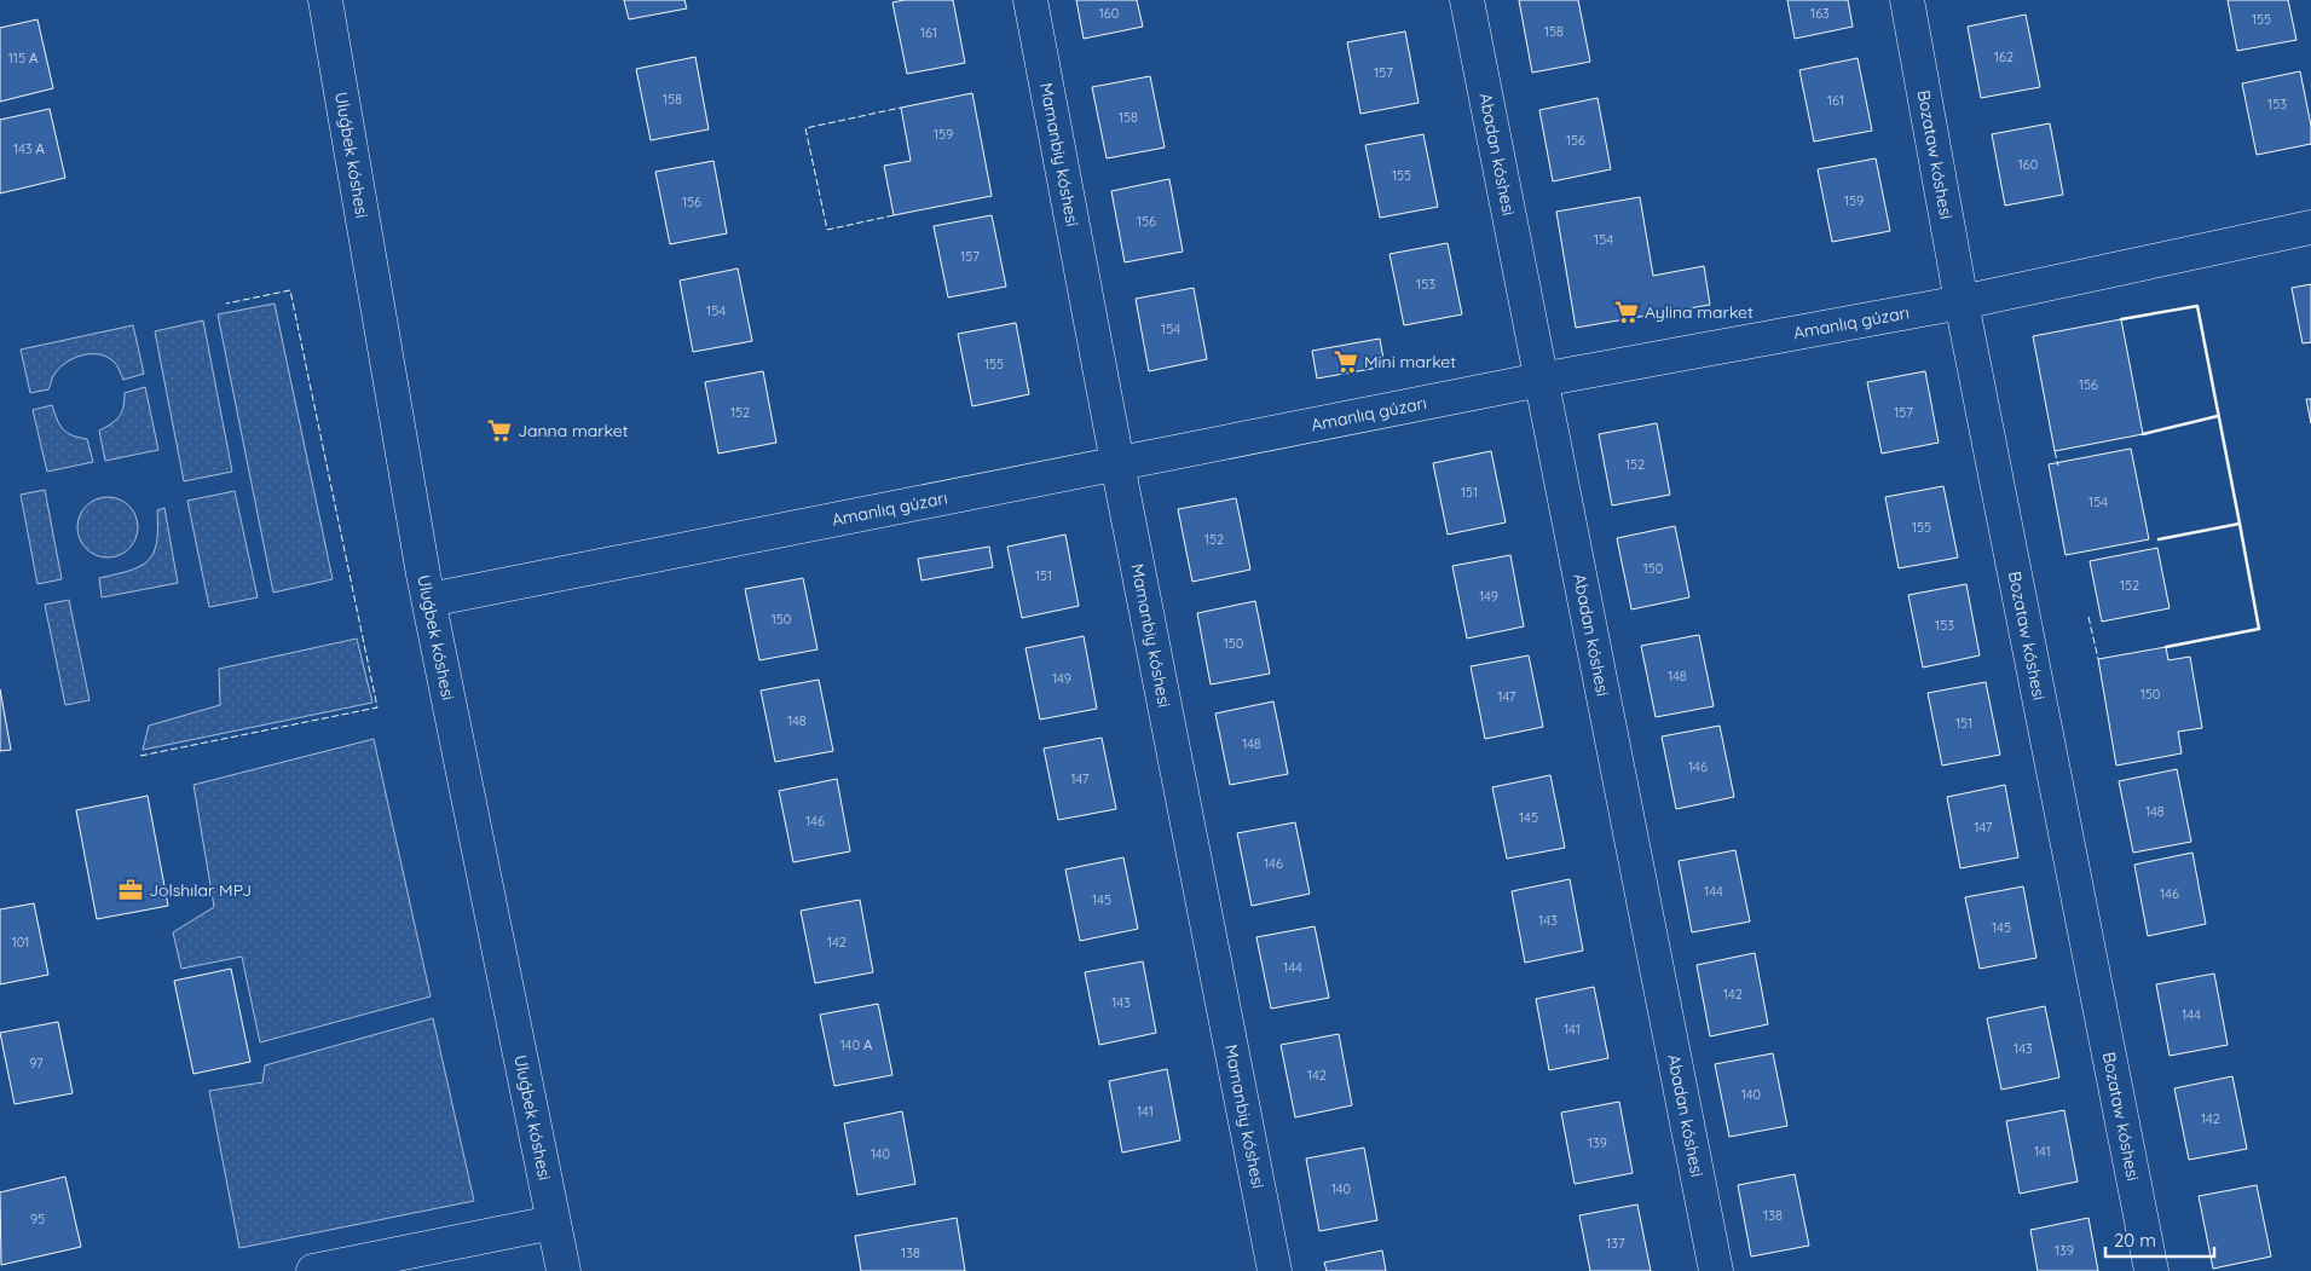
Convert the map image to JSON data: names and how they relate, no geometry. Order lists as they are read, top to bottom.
{
  "streets": {
    "street": [
      "Uluǵbek kóshesi",
      "Mamanbiy kóshesi",
      "Abadan kóshesi",
      "Bozataw kóshesi",
      "Amanlıq gúzarı"
    ]
  },
  "crossings": [
    ["Uluǵbek kóshesi", "Amanlıq gúzarı"],
    ["Mamanbiy kóshesi", "Amanlıq gúzarı"],
    ["Abadan kóshesi", "Amanlıq gúzarı"],
    ["Bozataw kóshesi", "Amanlıq gúzarı"]
  ],
  "places": {
    "supermarket": ["Aylina market", "Mini market", "Janna market"],
    "office": ["Jolshılar MPJ"]
  },
  "house_numbers": [
    "160",
    "163",
    "155",
    "158",
    "161",
    "162",
    "115 А",
    "157",
    "158",
    "161",
    "153",
    "158",
    "159",
    "156",
    "143 А",
    "160",
    "155",
    "159",
    "156",
    "156",
    "154",
    "157",
    "153",
    "154",
    "154",
    "155",
    "156",
    "152",
    "157",
    "152",
    "151",
    "154",
    "155",
    "152",
    "150",
    "151",
    "152",
    "149",
    "150",
    "153",
    "150",
    "148",
    "149",
    "150",
    "147",
    "148",
    "151",
    "148",
    "146",
    "147",
    "148",
    "145",
    "146",
    "147",
    "146",
    "144",
    "146",
    "145",
    "143",
    "145",
    "101",
    "142",
    "144",
    "142",
    "143",
    "144",
    "141",
    "140 А",
    "143",
    "97",
    "142",
    "140",
    "141",
    "142",
    "139",
    "141",
    "140",
    "140",
    "138",
    "95",
    "137",
    "139",
    "138"
  ],
  "scale_bar": "20 m"
}
